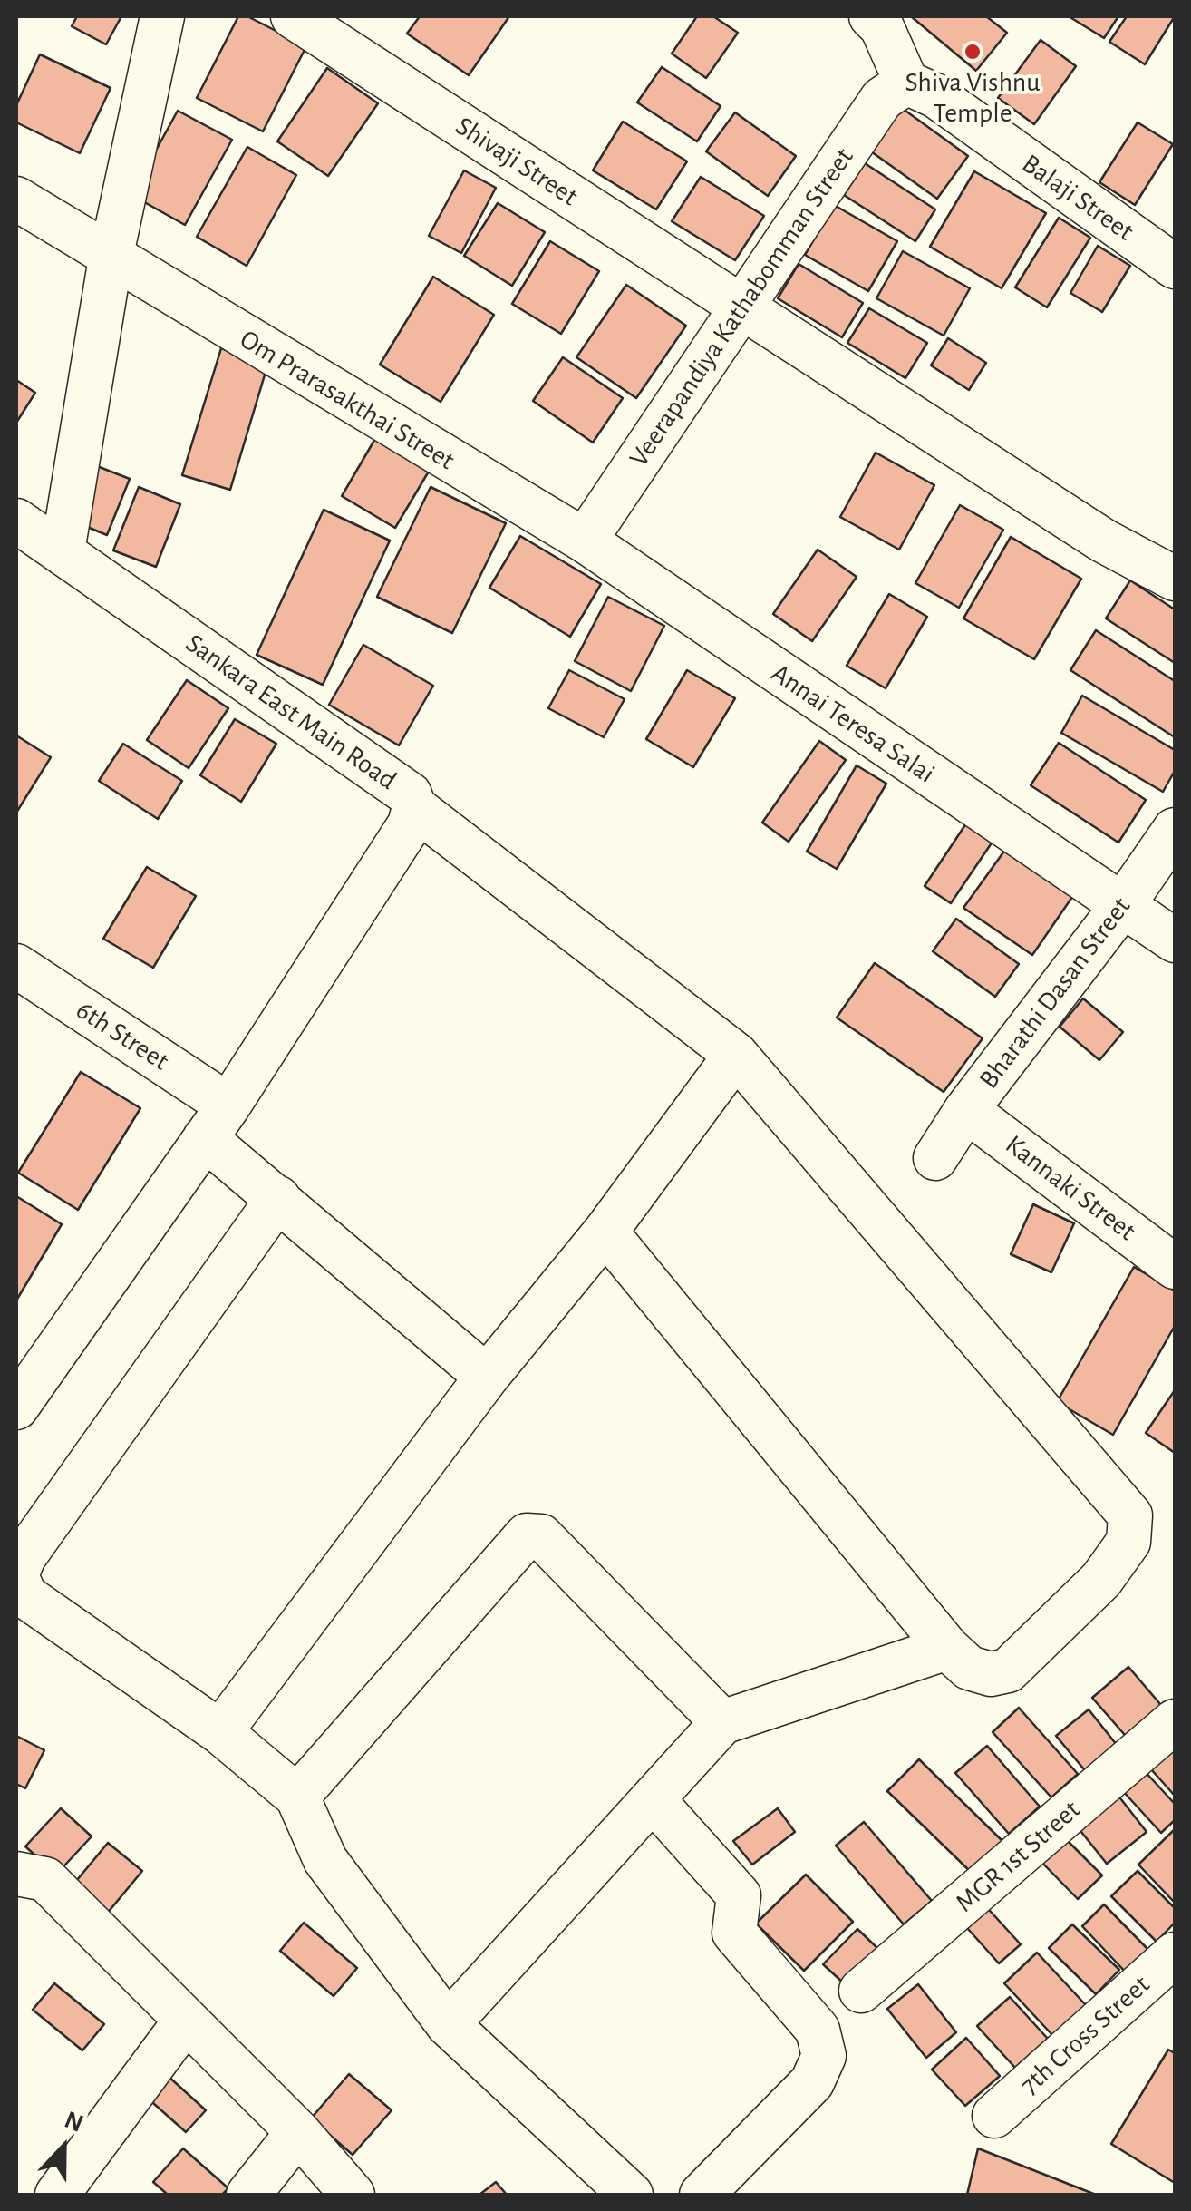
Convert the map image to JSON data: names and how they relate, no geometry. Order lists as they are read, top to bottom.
{
  "streets": {
    "street": [
      "Shivaji Street",
      "Balaji Street",
      "Veerapandiya Kathabomman Street",
      "Om Prarasakthai Street",
      "Sankara East Main Road",
      "Annai Teresa Salai",
      "Bharathi Dasan Street",
      "6th Street",
      "Kannaki Street",
      "MGR 1st Street",
      "7th Cross Street"
    ]
  },
  "crossings": [
    ["Shivaji Street", "Veerapandiya Kathabomman Street"],
    ["Balaji Street", "Veerapandiya Kathabomman Street"],
    ["Veerapandiya Kathabomman Street", "Om Prarasakthai Street"],
    ["Veerapandiya Kathabomman Street", "Annai Teresa Salai"],
    ["Om Prarasakthai Street", "Annai Teresa Salai"],
    ["Sankara East Main Road", "6th Street"],
    ["Annai Teresa Salai", "Bharathi Dasan Street"],
    ["Bharathi Dasan Street", "Kannaki Street"]
  ],
  "places": ["Shiva Vishnu Temple"],
  "north": "top"
}
